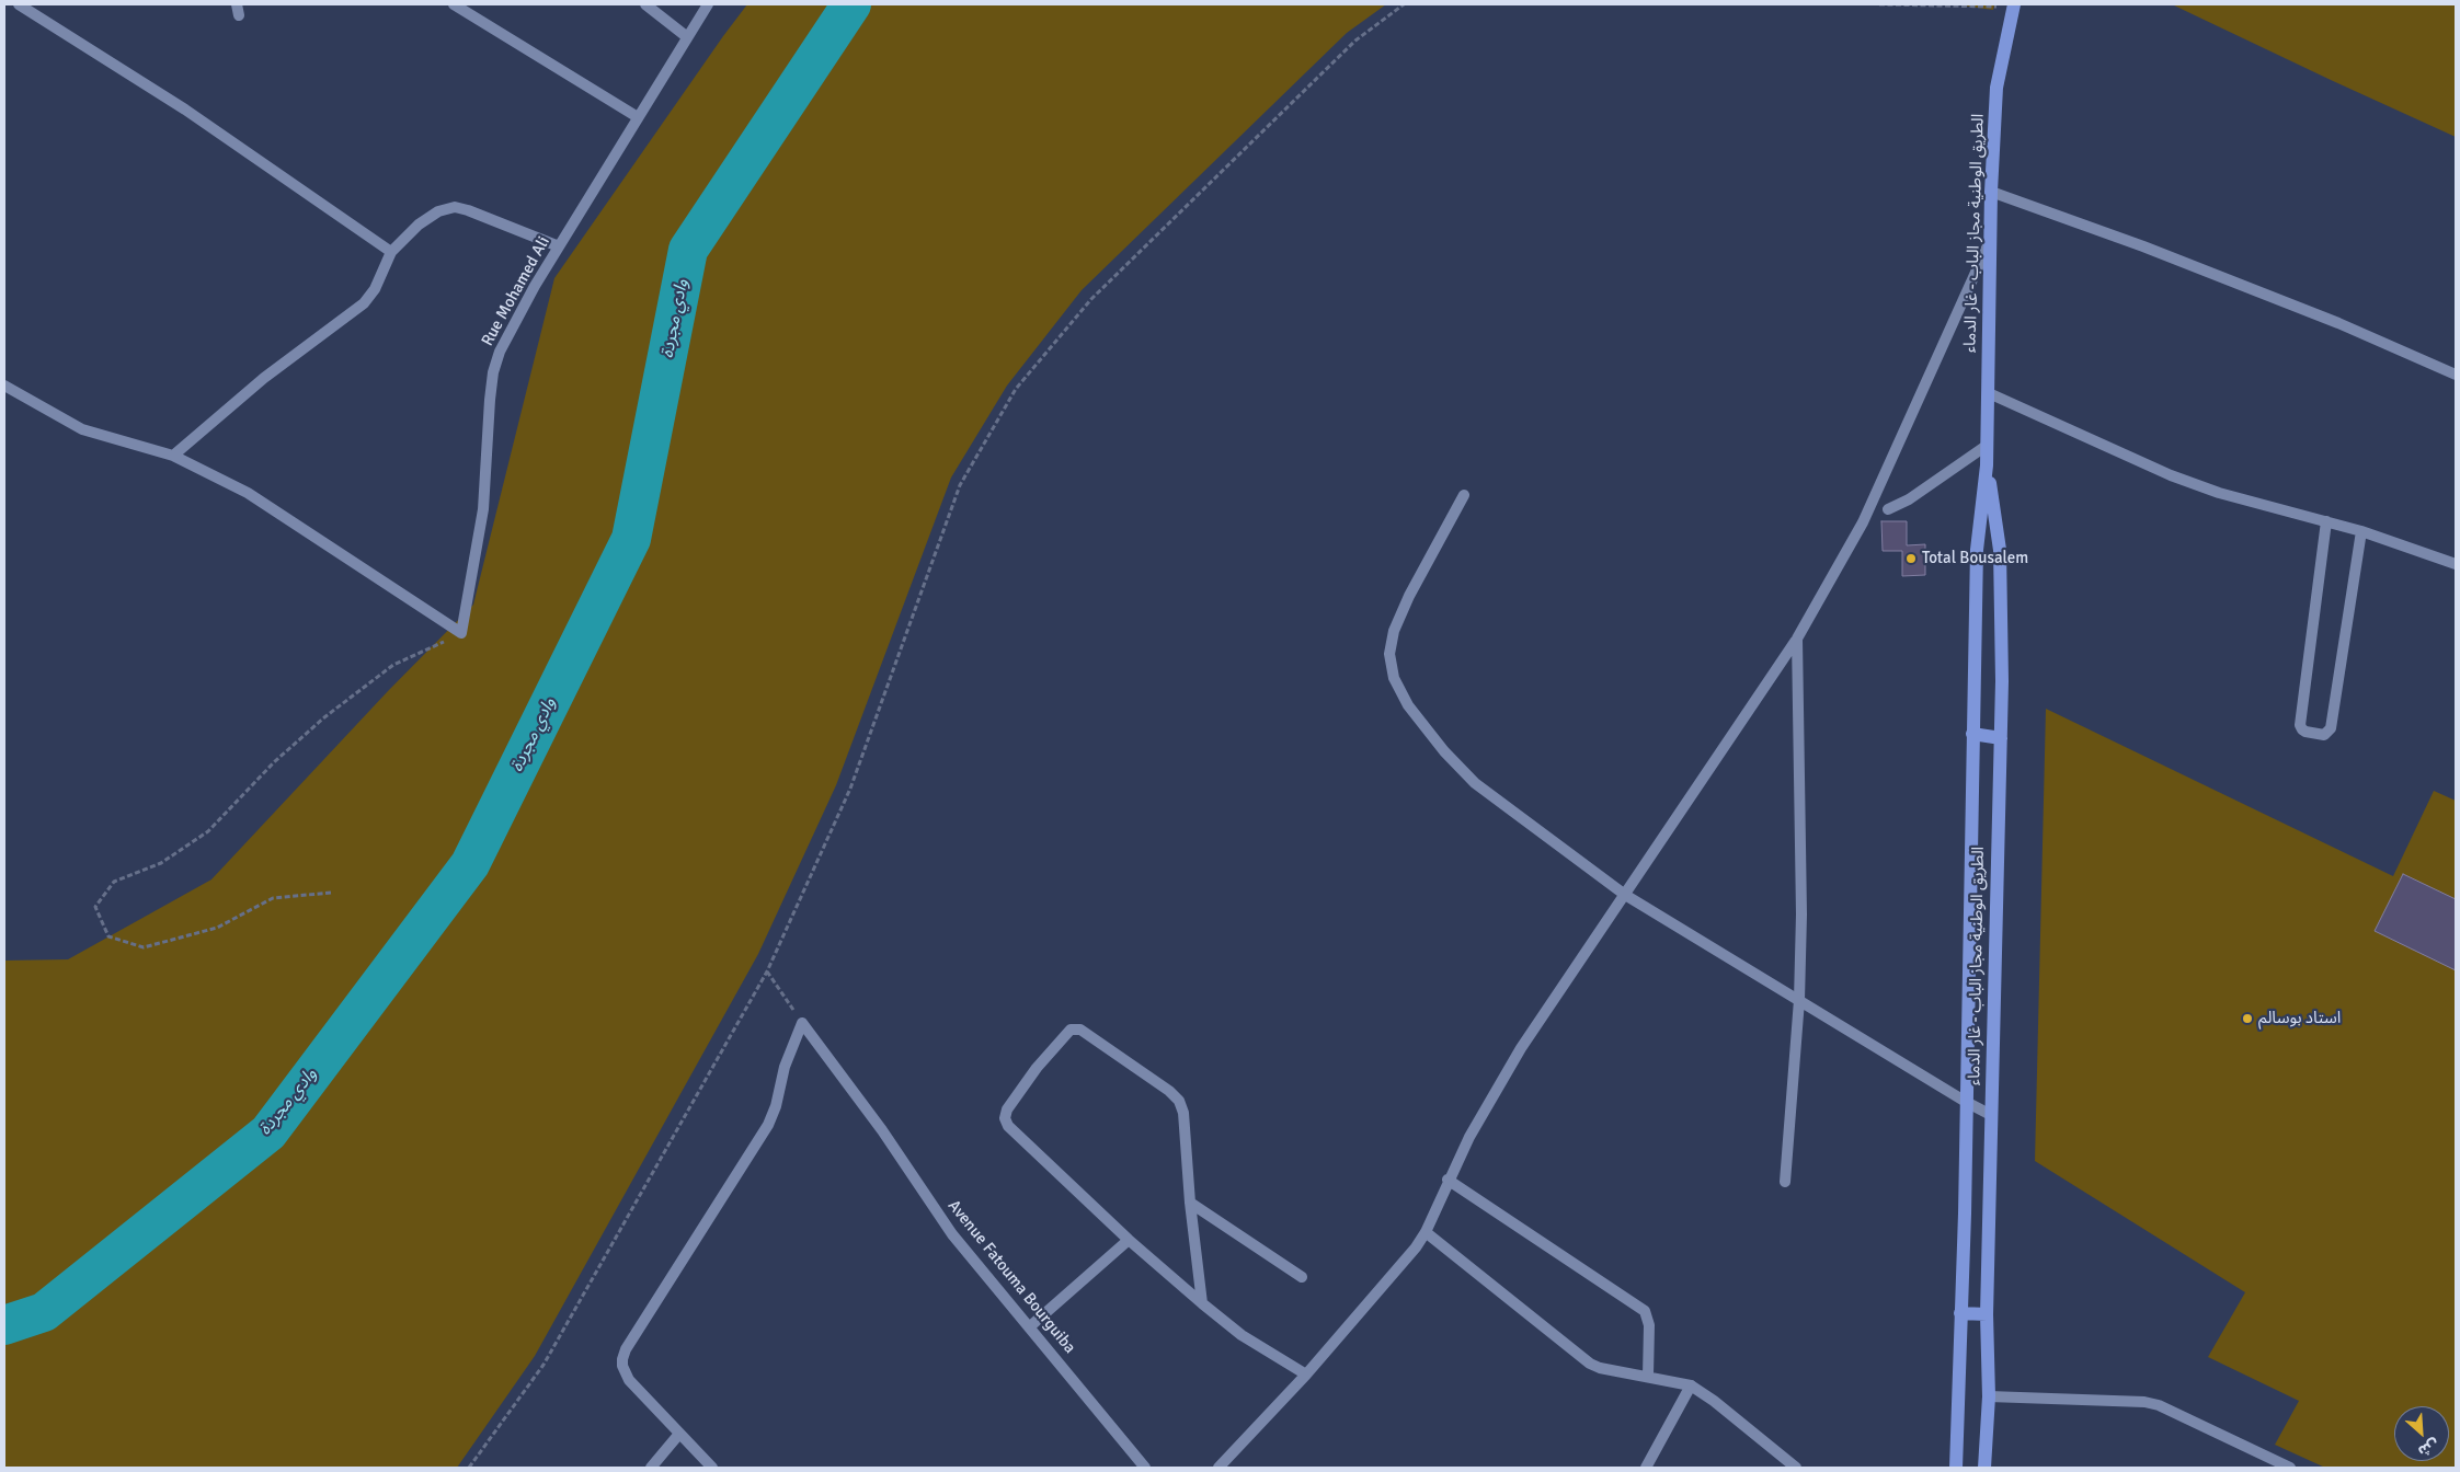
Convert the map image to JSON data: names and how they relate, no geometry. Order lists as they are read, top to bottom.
{
  "streets": {
    "main road": ["الطريق الوطنية مجاز الباب - غار الدماء"],
    "street": ["Rue Mohamed Ali", "Avenue Fatouma Bourguiba"]
  },
  "water": ["وادي مجردة"],
  "places": ["Total Bousalem", "استاد بوسالم"],
  "north": "bottom right"
}
